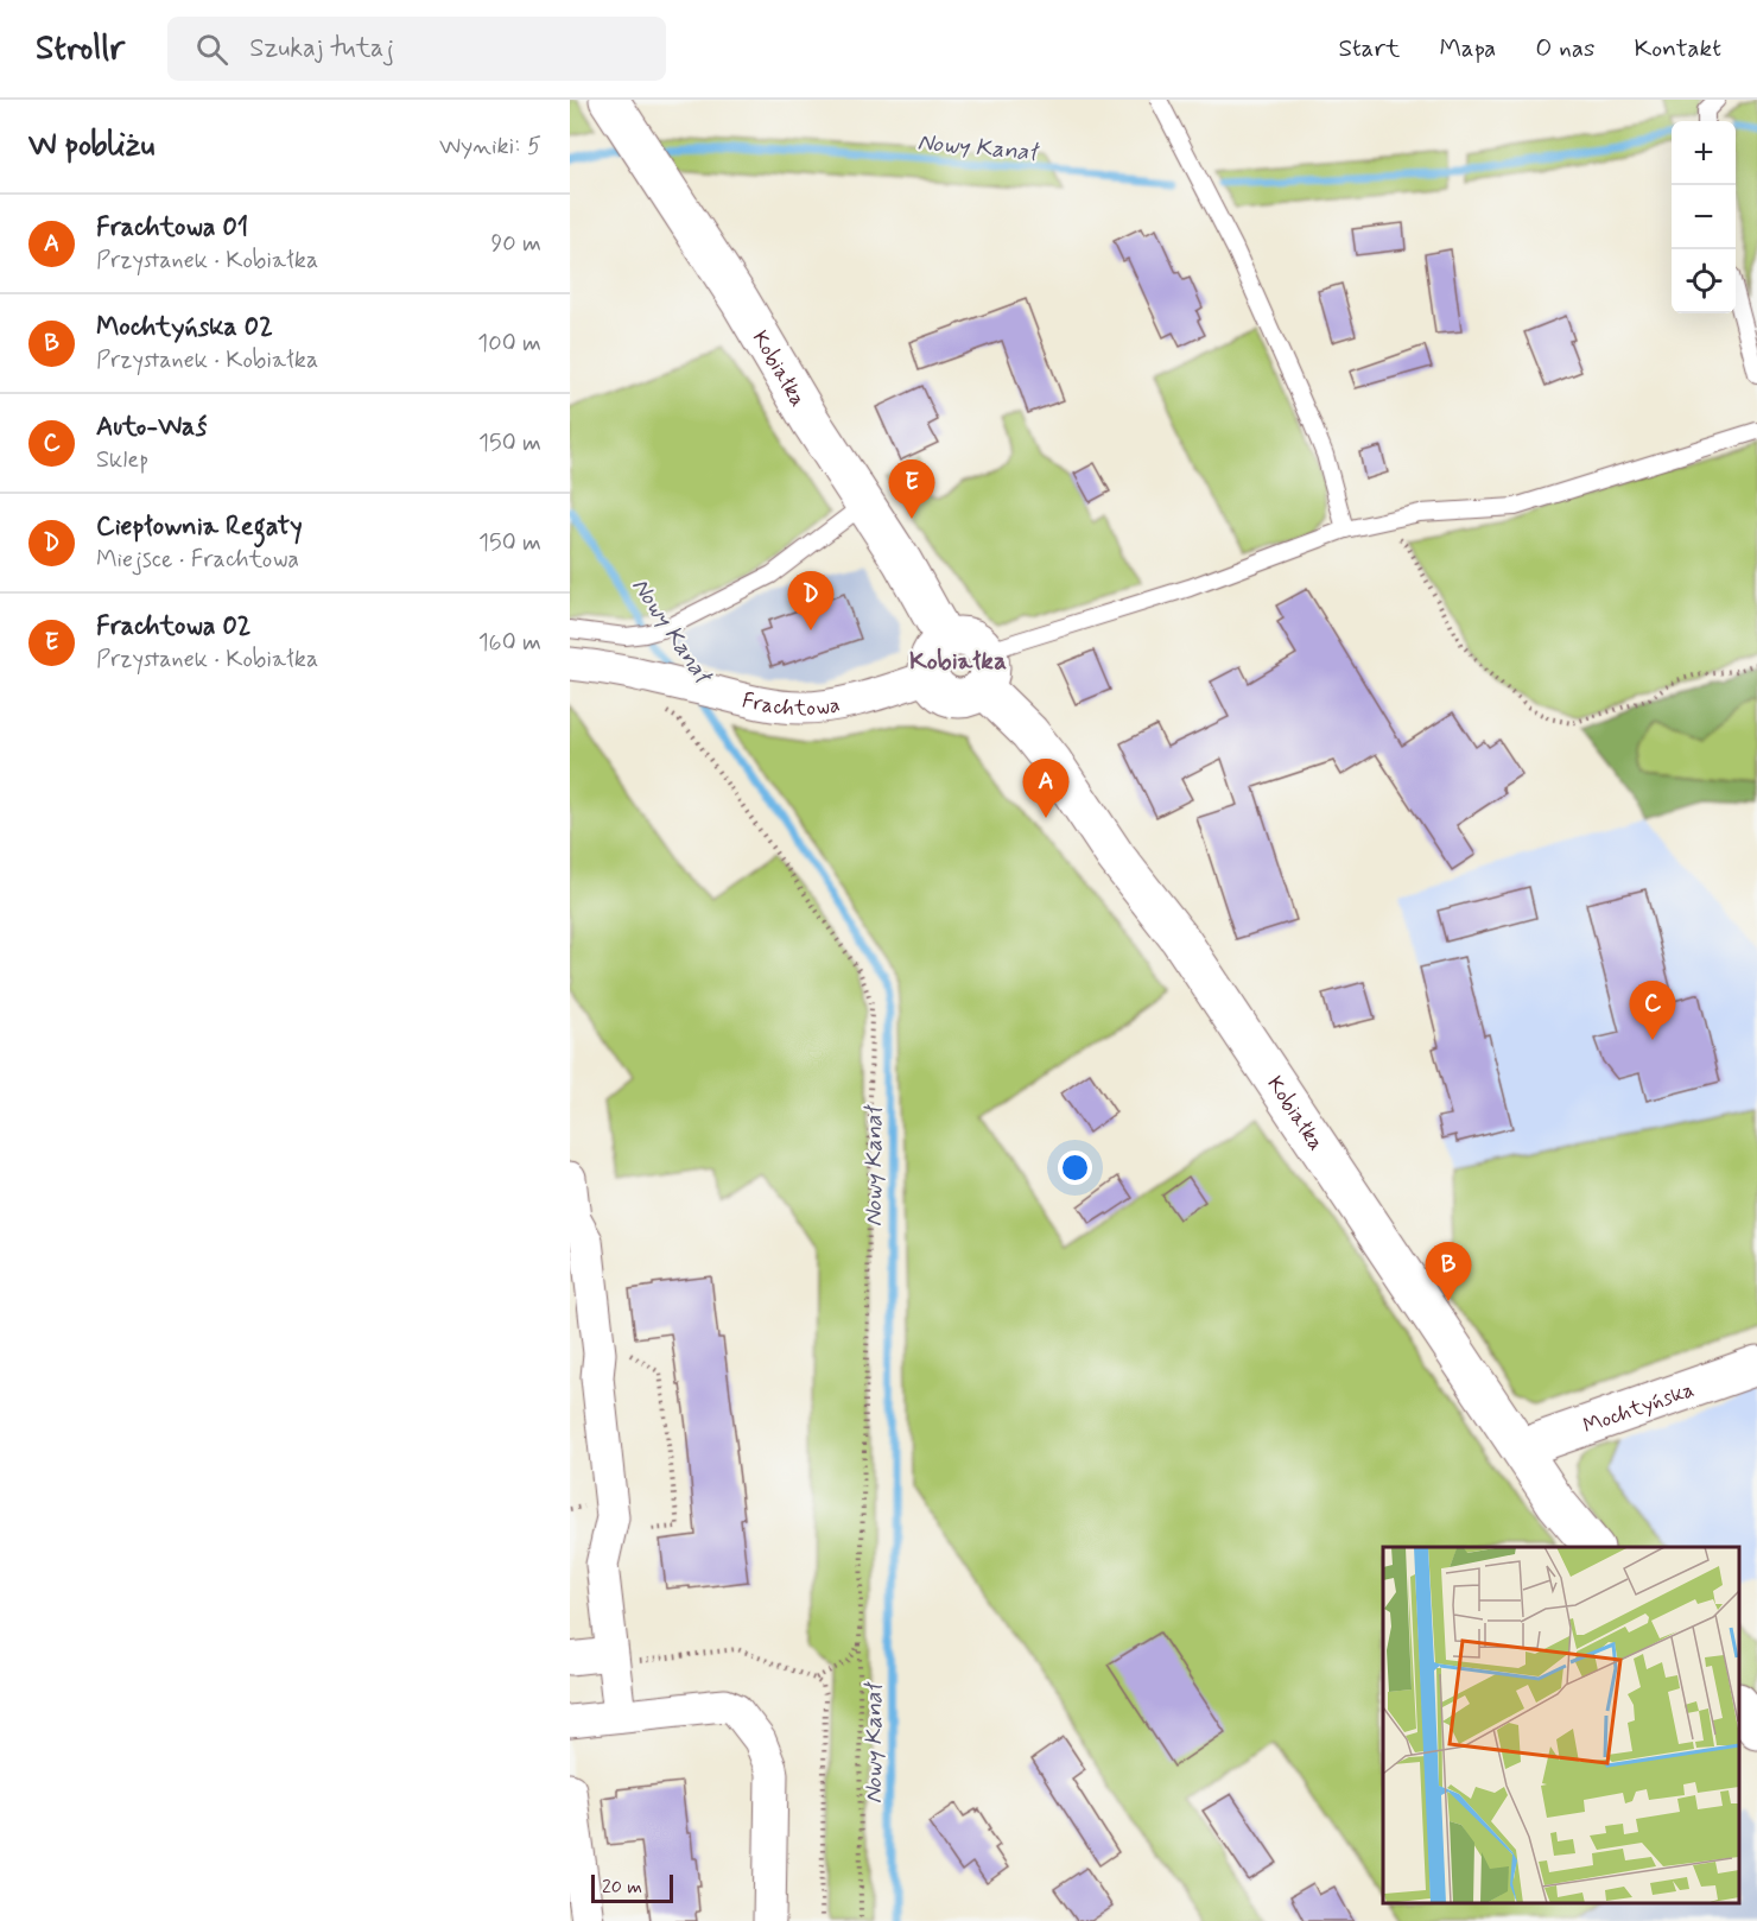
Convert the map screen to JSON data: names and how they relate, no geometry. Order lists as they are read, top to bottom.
{
  "streets": {
    "street": ["Kobiałka", "Frachtowa", "Mochtyńska"]
  },
  "crossings": [
    ["Kobiałka", "Frachtowa"],
    ["Kobiałka", "Mochtyńska"]
  ],
  "districts": ["Kobiałka"],
  "water": ["Nowy Kanał"],
  "scale_bar": "20 m",
  "page": {
    "header": "Strollr",
    "search": "Szukaj tutaj",
    "nav": [
      "Start",
      "Mapa",
      "O nas",
      "Kontakt"
    ],
    "heading": ["W pobliżu", "Wyniki: 5"],
    "map_buttons": ["+", "−"],
    "list": [
      {
        "mark": "A",
        "name": "Frachtowa 01",
        "note": "Przystanek · Kobiałka",
        "value": "90 m"
      },
      {
        "mark": "B",
        "name": "Mochtyńska 02",
        "note": "Przystanek · Kobiałka",
        "value": "100 m"
      },
      {
        "mark": "C",
        "name": "Auto-Waś",
        "note": "Sklep",
        "value": "150 m"
      },
      {
        "mark": "D",
        "name": "Ciepłownia Regaty",
        "note": "Miejsce · Frachtowa",
        "value": "150 m"
      },
      {
        "mark": "E",
        "name": "Frachtowa 02",
        "note": "Przystanek · Kobiałka",
        "value": "160 m"
      }
    ],
    "pins": [
      "E",
      "D",
      "A",
      "C",
      "B"
    ],
    "scale": "20 m"
  }
}
